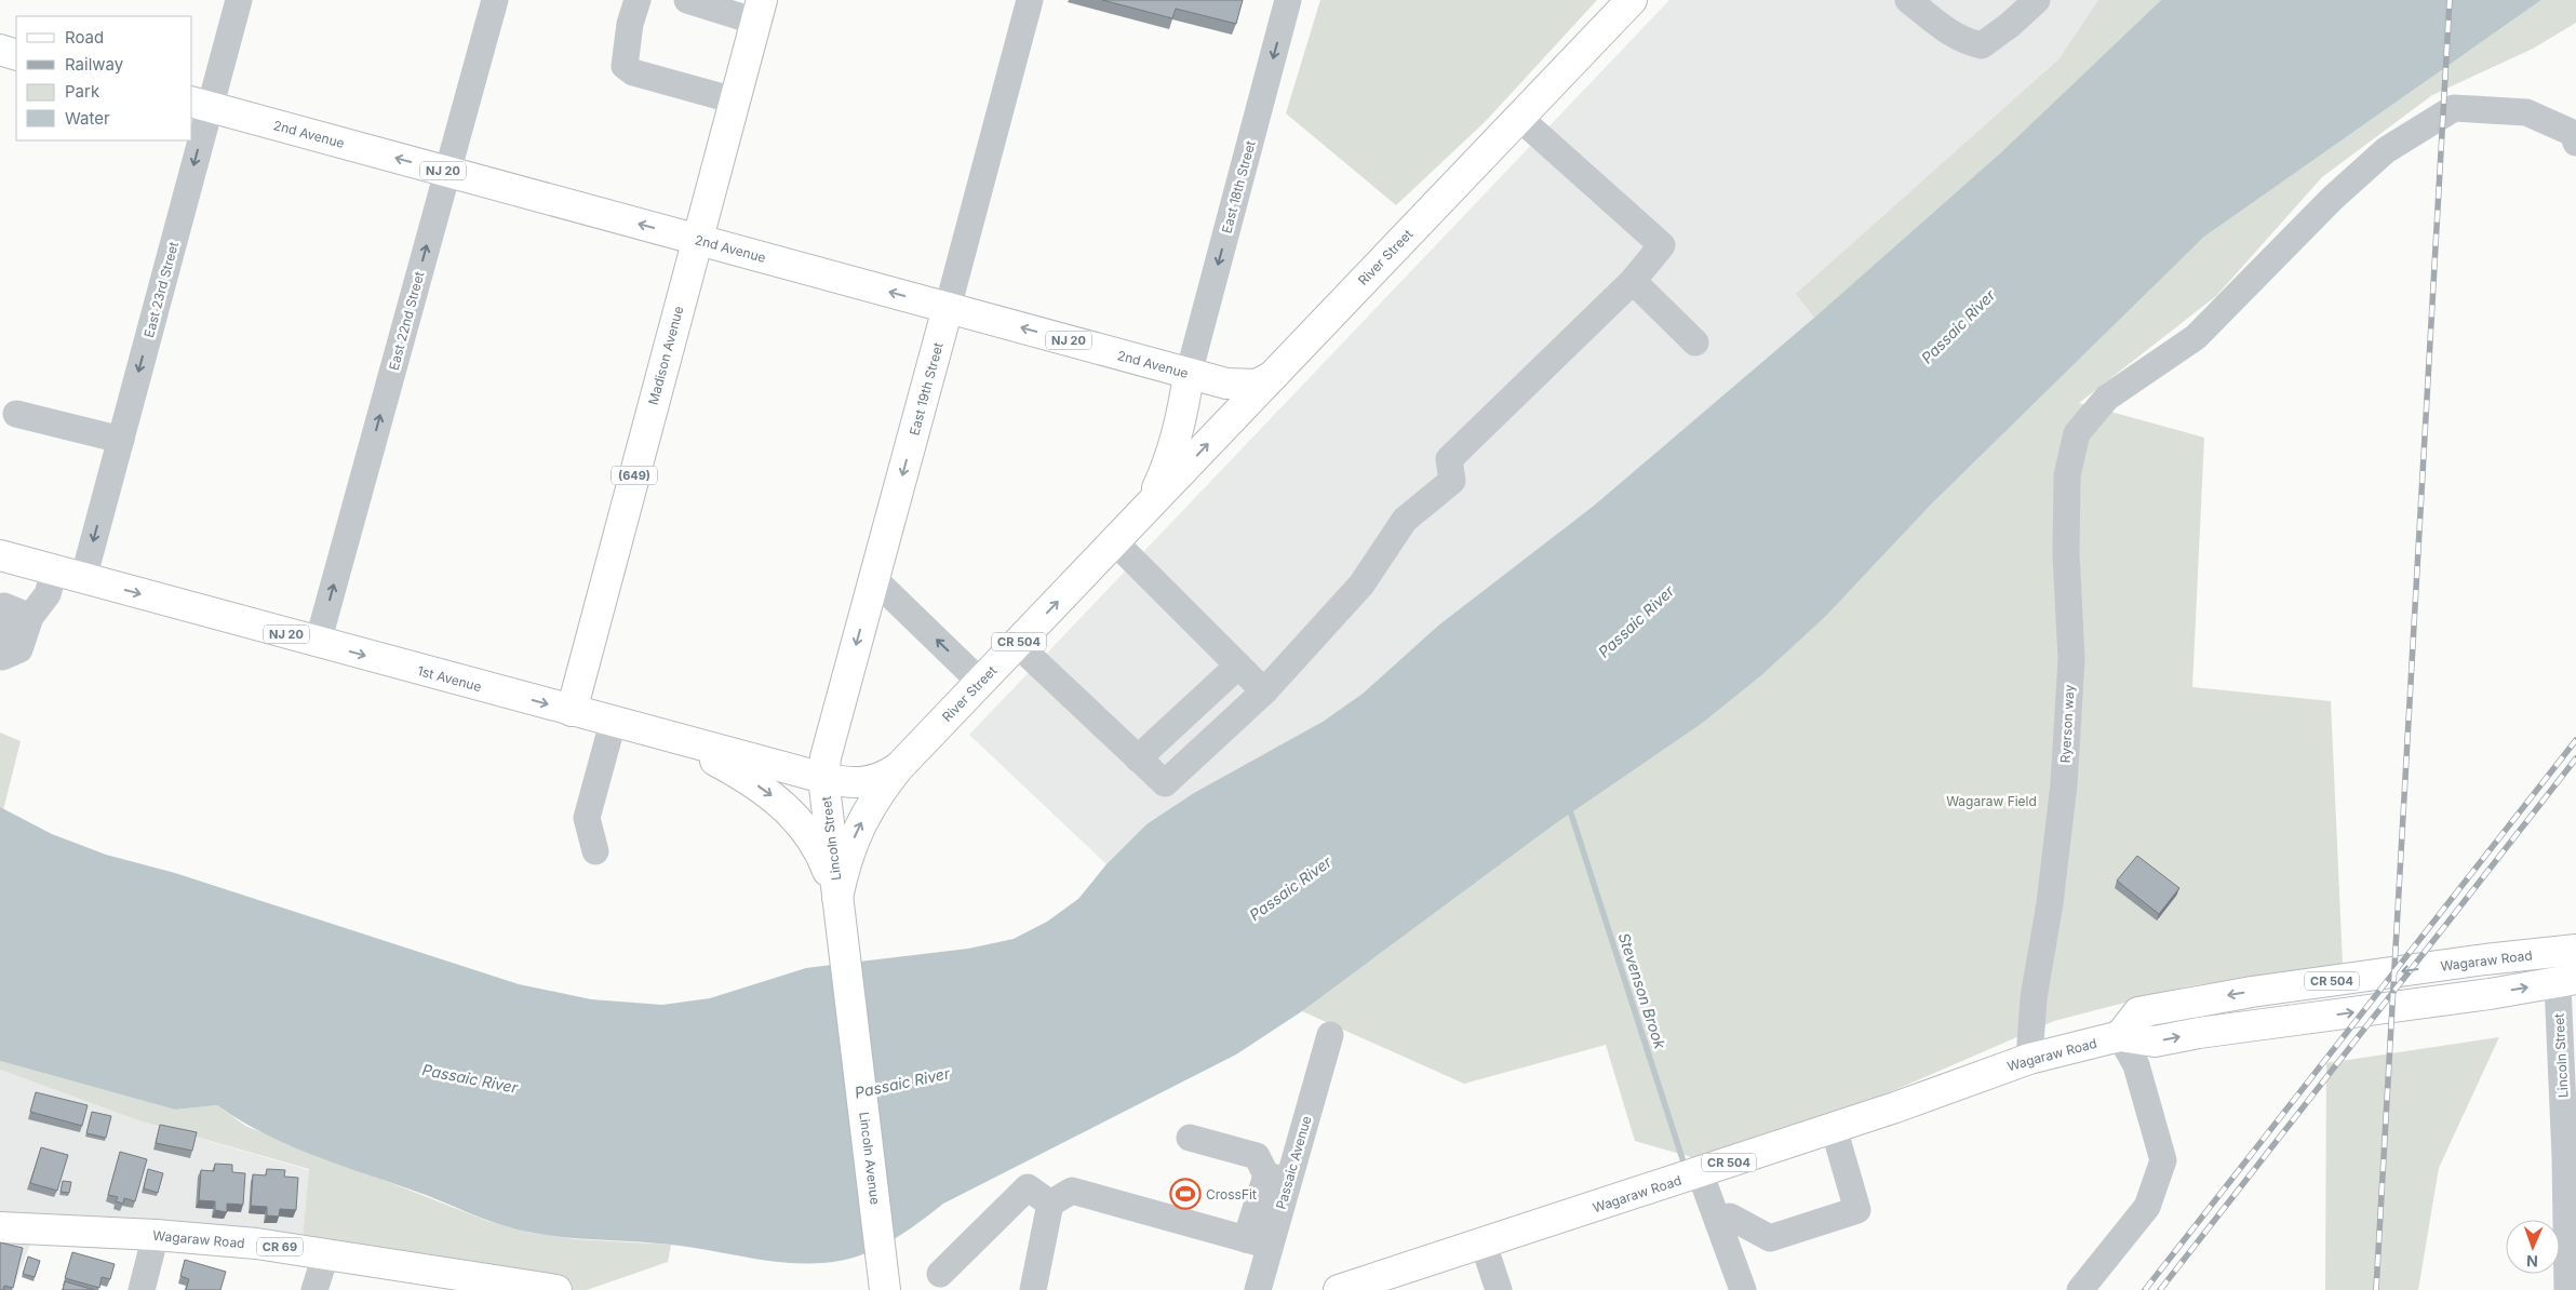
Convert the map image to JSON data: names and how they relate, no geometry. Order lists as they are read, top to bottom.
{
  "streets": {
    "main road": [
      "2nd Avenue",
      "NJ 20",
      "River Street",
      "Madison Avenue",
      "East 19th Street",
      "(649)",
      "CR 504",
      "1st Avenue",
      "Lincoln Street",
      "Wagaraw Road",
      "Lincoln Avenue",
      "CR 69"
    ],
    "street": [
      "East 18th Street",
      "East 23rd Street",
      "East 22nd Street",
      "Ryerson way",
      "Passaic Avenue"
    ]
  },
  "crossings": [
    ["2nd Avenue", "East 18th Street"],
    ["2nd Avenue", "River Street"],
    ["2nd Avenue", "East 23rd Street"],
    ["2nd Avenue", "East 22nd Street"],
    ["2nd Avenue", "Madison Avenue"],
    ["2nd Avenue", "East 19th Street"],
    ["East 18th Street", "River Street"],
    ["River Street", "CR 504"],
    ["River Street", "1st Avenue"],
    ["River Street", "Lincoln Street"],
    ["River Street", "Lincoln Avenue"],
    ["East 23rd Street", "1st Avenue"],
    ["East 22nd Street", "1st Avenue"],
    ["Madison Avenue", "1st Avenue"],
    ["East 19th Street", "1st Avenue"],
    ["East 19th Street", "Lincoln Street"],
    ["CR 504", "1st Avenue"],
    ["CR 504", "Lincoln Street"],
    ["CR 504", "Lincoln Avenue"],
    ["1st Avenue", "Lincoln Street"],
    ["Ryerson way", "Wagaraw Road"],
    ["Lincoln Street", "Wagaraw Road"],
    ["Lincoln Street", "Lincoln Avenue"]
  ],
  "one_way": [
    "2nd Avenue",
    "East 18th Street",
    "East 23rd Street",
    "East 22nd Street",
    "East 19th Street",
    "1st Avenue"
  ],
  "water": ["Passaic River", "Stevenson Brook"],
  "parks": ["Wagaraw Field"],
  "places": {
    "sports": ["CrossFit"]
  },
  "legend": [
    "Road",
    "Railway",
    "Park",
    "Water"
  ],
  "north": "bottom"
}
